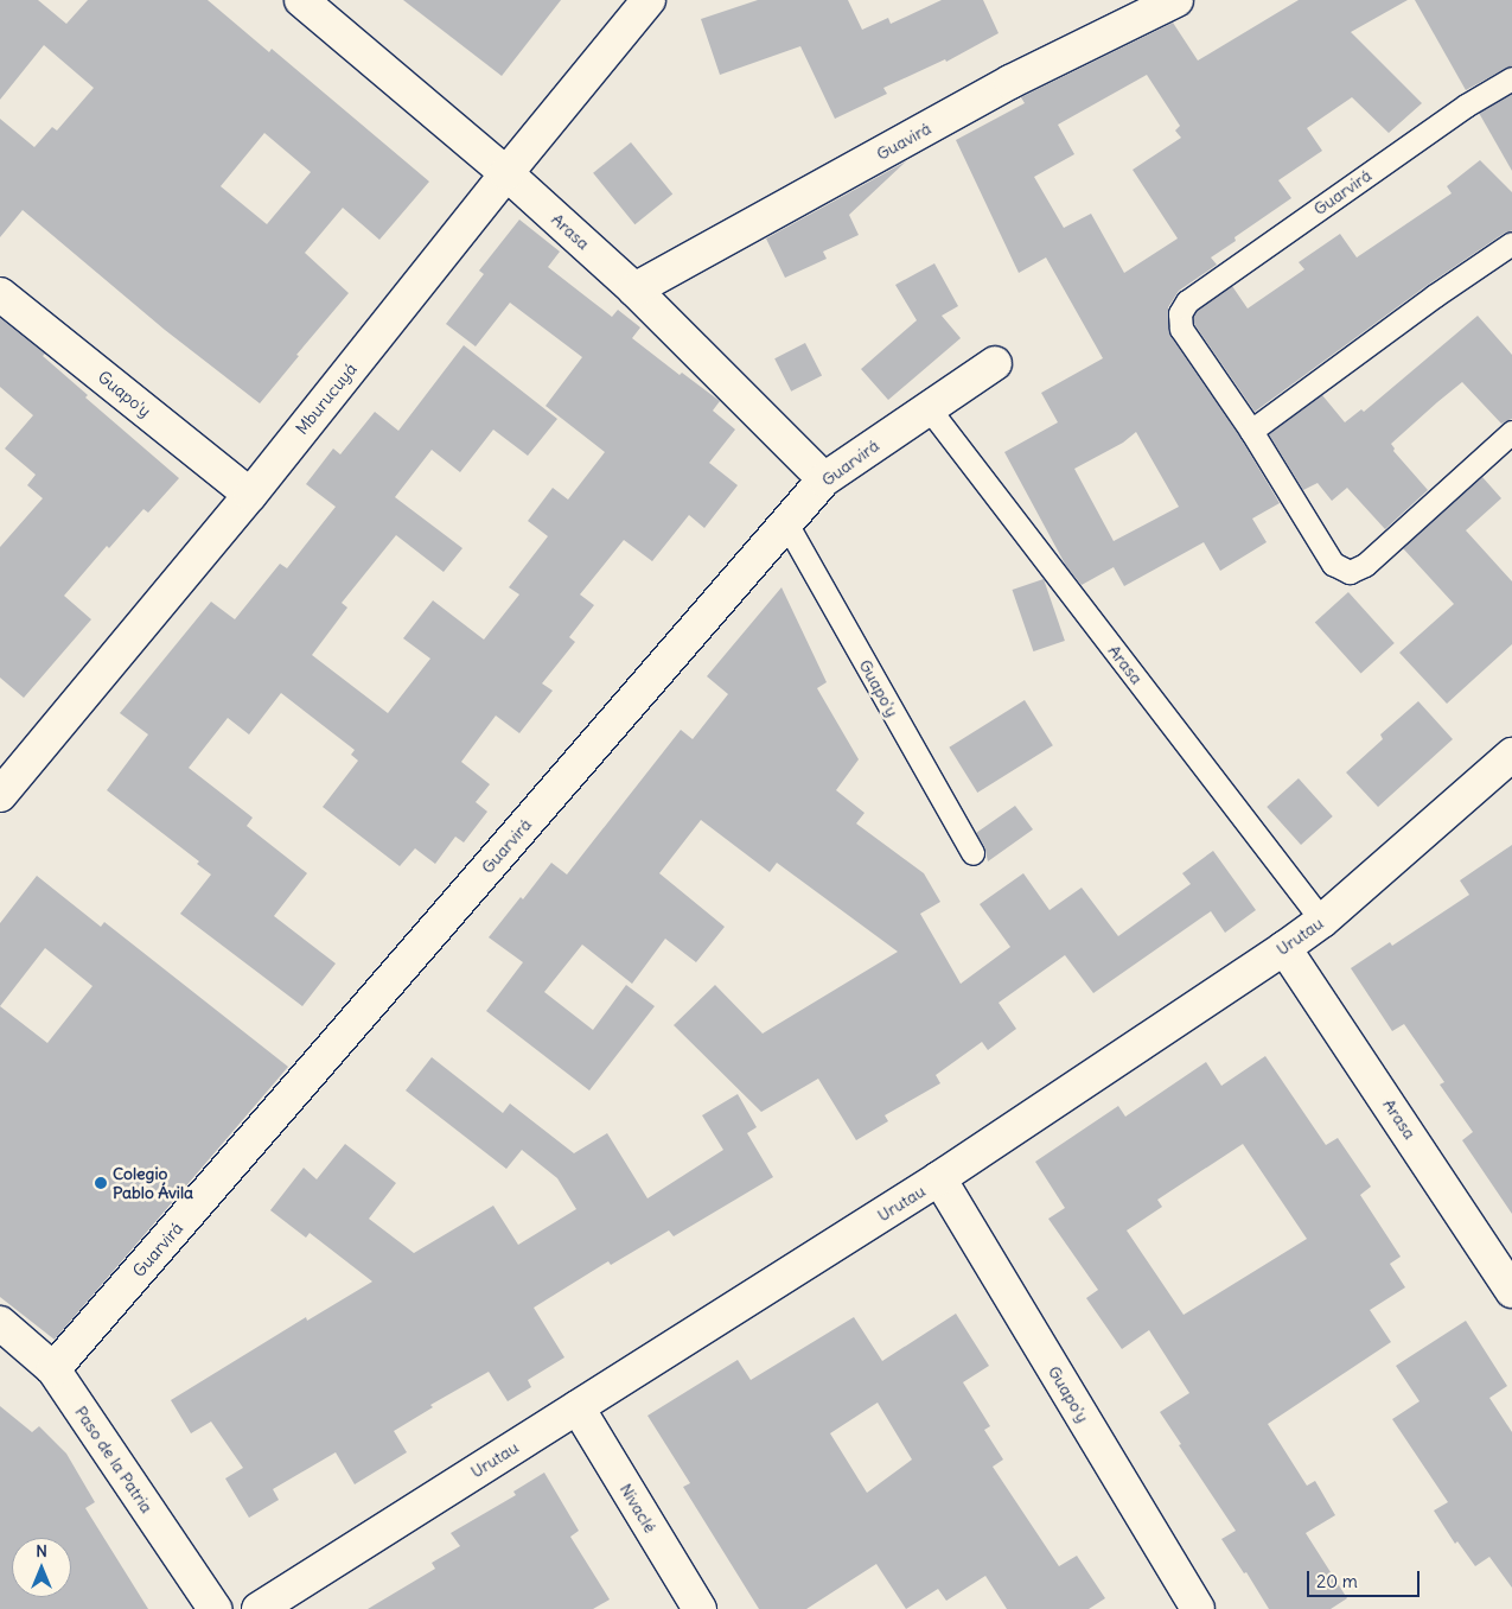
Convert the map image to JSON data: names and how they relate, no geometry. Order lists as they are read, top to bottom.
{
  "streets": {
    "street": [
      "Guavirá",
      "Guarvirá",
      "Arasa",
      "Guapo'y",
      "Mburucuyá",
      "Urutau",
      "Paso de la Patria",
      "Nivaclé"
    ]
  },
  "crossings": [
    ["Guavirá", "Arasa"],
    ["Guarvirá", "Arasa"],
    ["Guarvirá", "Guapo'y"],
    ["Guarvirá", "Paso de la Patria"],
    ["Arasa", "Mburucuyá"],
    ["Arasa", "Urutau"],
    ["Guapo'y", "Mburucuyá"],
    ["Guapo'y", "Urutau"],
    ["Urutau", "Nivaclé"]
  ],
  "places": ["Colegio Pablo Ávila"],
  "scale_bar": "20 m",
  "north": "top"
}
